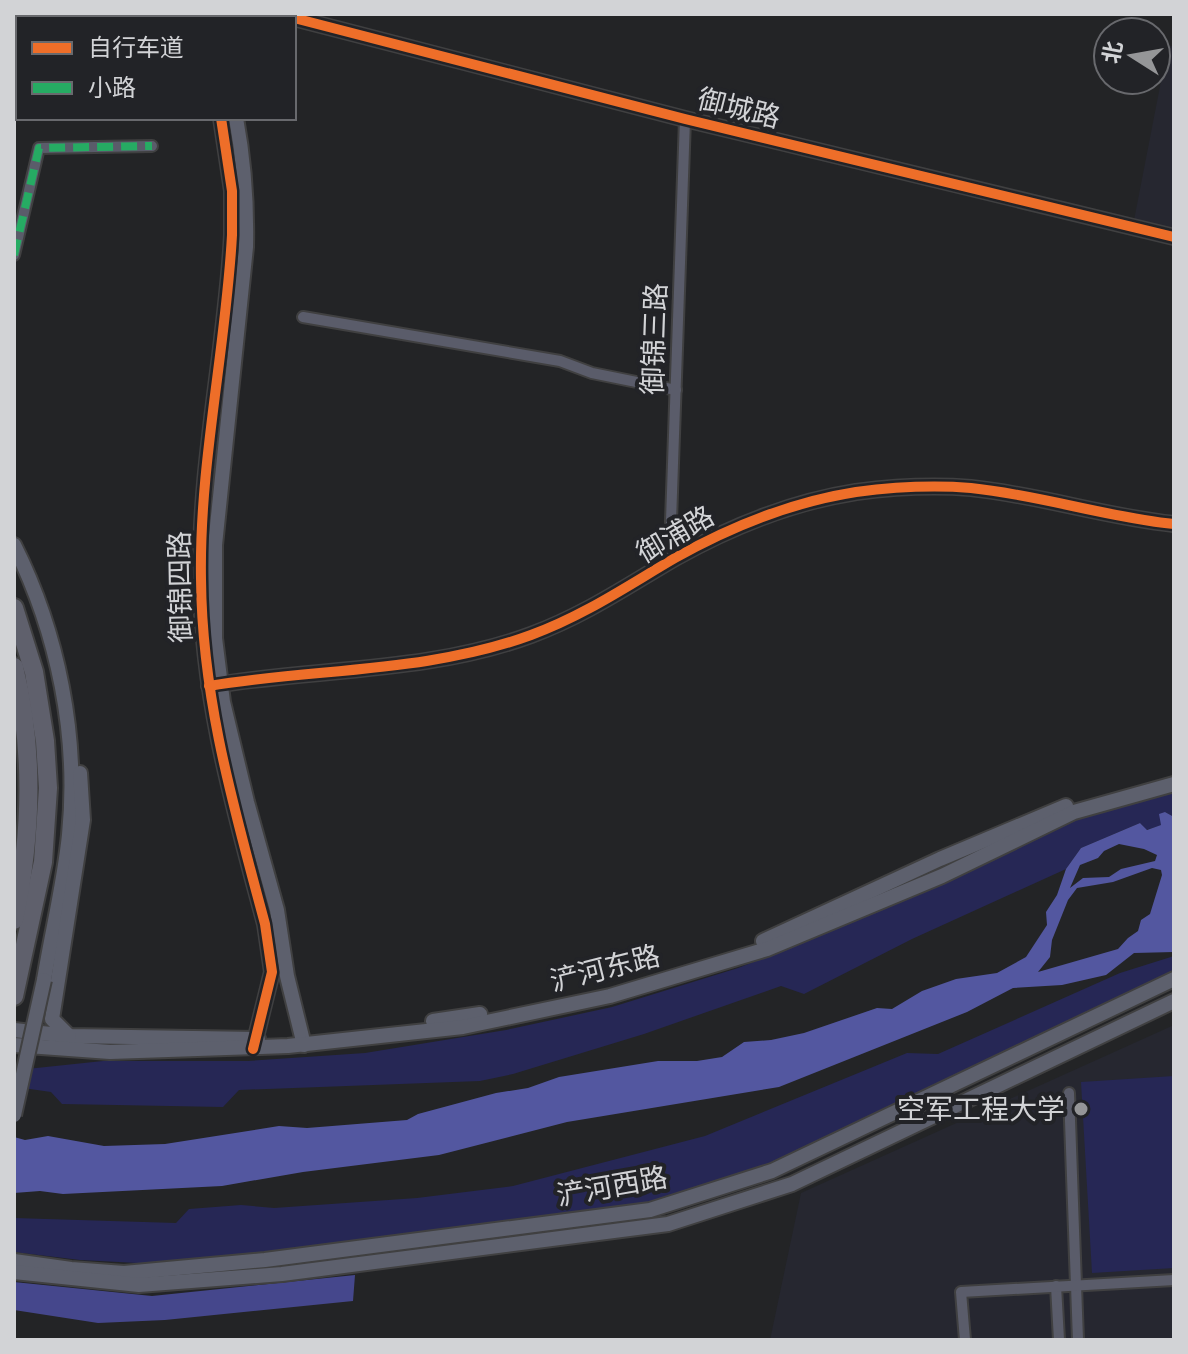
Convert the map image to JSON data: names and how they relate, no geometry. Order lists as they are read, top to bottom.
{
  "streets": {
    "main road": [
      "御城路",
      "御浦路",
      "御锦四路",
      "浐河东路",
      "浐河西路"
    ],
    "street": ["御锦三路"]
  },
  "crossings": [
    ["御城路", "御锦三路"],
    ["御锦三路", "御浦路"],
    ["御浦路", "御锦四路"],
    ["御锦四路", "浐河东路"]
  ],
  "places": ["空军工程大学"],
  "legend": ["自行车道", "小路"],
  "north": "left"
}
